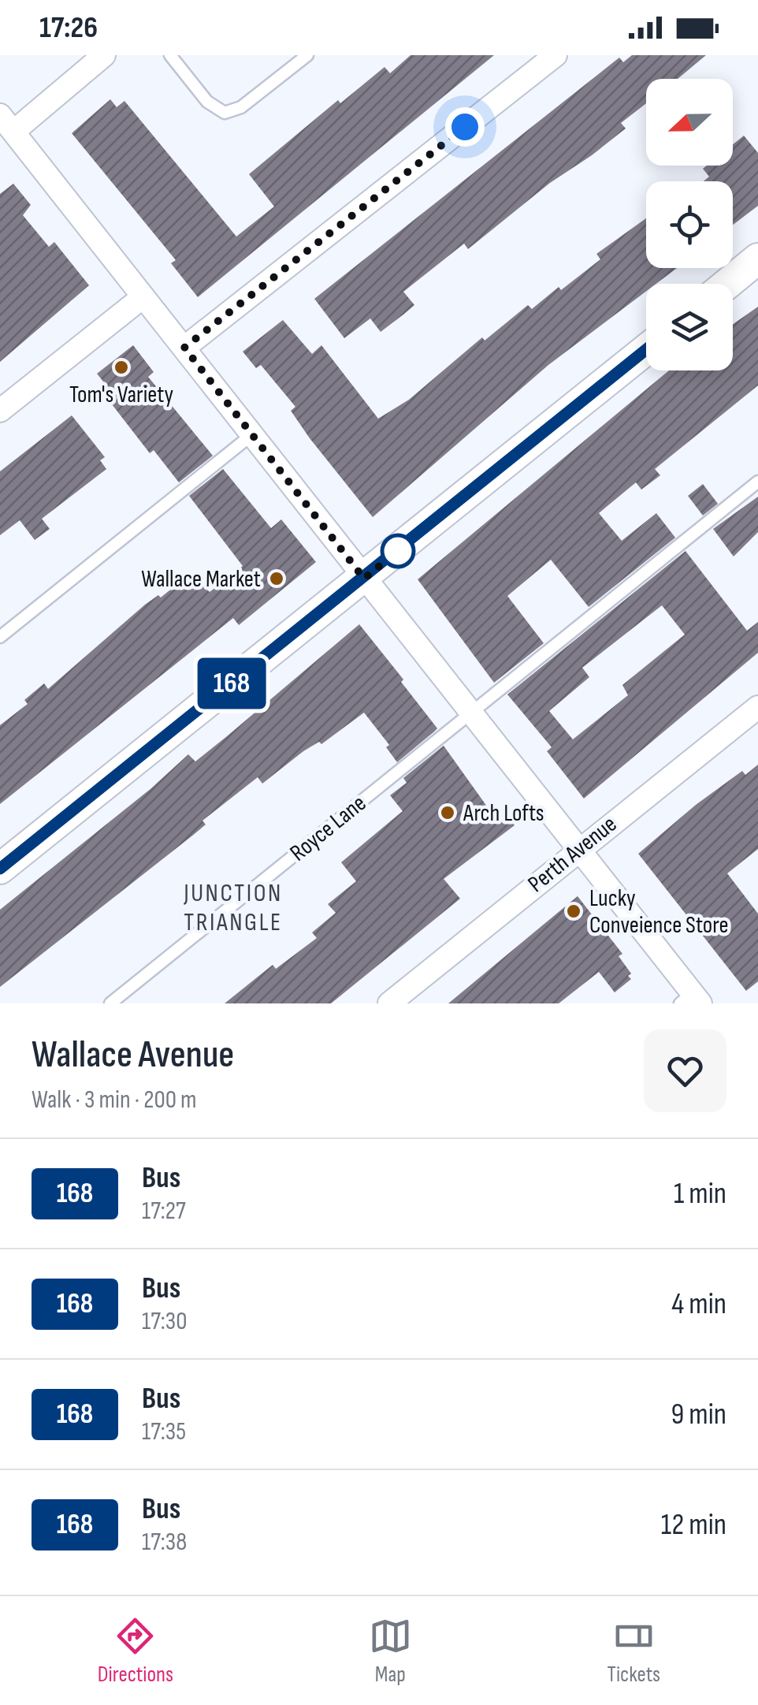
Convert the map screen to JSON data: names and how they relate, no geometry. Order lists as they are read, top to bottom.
{
  "streets": {
    "street": ["Perth Avenue"],
    "lane": ["Royce Lane"]
  },
  "districts": ["JUNCTION TRIANGLE"],
  "places": [
    "Tom's Variety",
    "Wallace Market",
    "Arch Lofts",
    "Lucky Conveience Store"
  ],
  "lines": ["bus line 168"],
  "north": "left",
  "page": {
    "status": "17:26",
    "on_map": "168",
    "heading": ["Wallace Avenue", "Walk · 3 min · 200 m"],
    "list": [
      {
        "mark": "168",
        "name": "Bus",
        "note": "17:27",
        "value": "1 min"
      },
      {
        "mark": "168",
        "name": "Bus",
        "note": "17:30",
        "value": "4 min"
      },
      {
        "mark": "168",
        "name": "Bus",
        "note": "17:35",
        "value": "9 min"
      },
      {
        "mark": "168",
        "name": "Bus",
        "note": "17:38",
        "value": "12 min"
      }
    ],
    "tabs": ["Directions", "Map", "Tickets"]
  }
}
